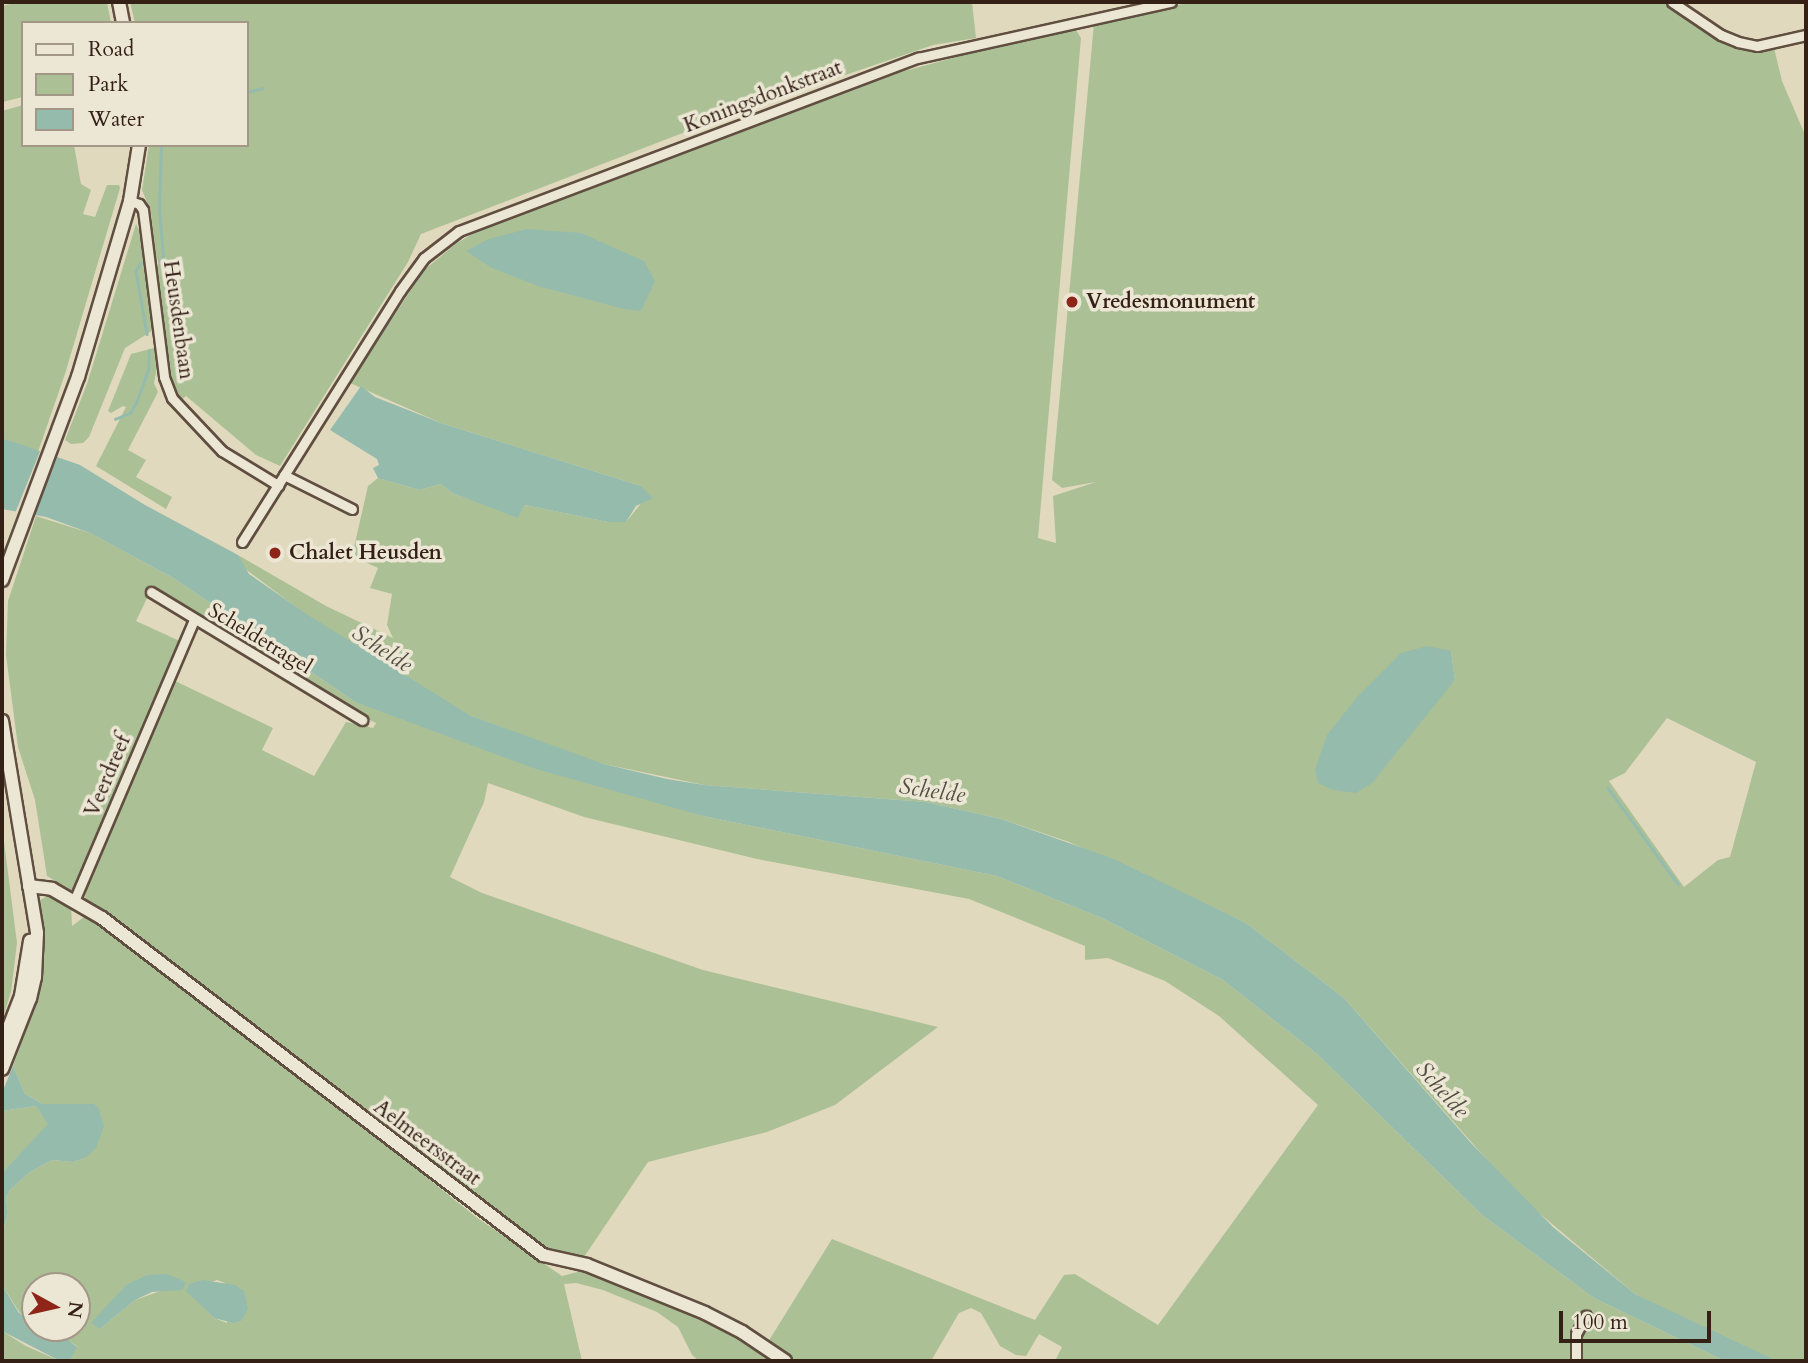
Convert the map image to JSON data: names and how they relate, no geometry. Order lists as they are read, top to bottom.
{
  "streets": {
    "main road": ["Aelmeersstraat"],
    "street": [
      "Koningsdonkstraat",
      "Heusdenbaan",
      "Scheldetragel",
      "Veerdreef"
    ]
  },
  "crossings": [
    ["Scheldetragel", "Veerdreef"],
    ["Veerdreef", "Aelmeersstraat"]
  ],
  "water": ["Schelde"],
  "places": ["Vredesmonument", "Chalet Heusden"],
  "legend": ["Road", "Park", "Water"],
  "scale_bar": "100 m",
  "north": "right"
}
